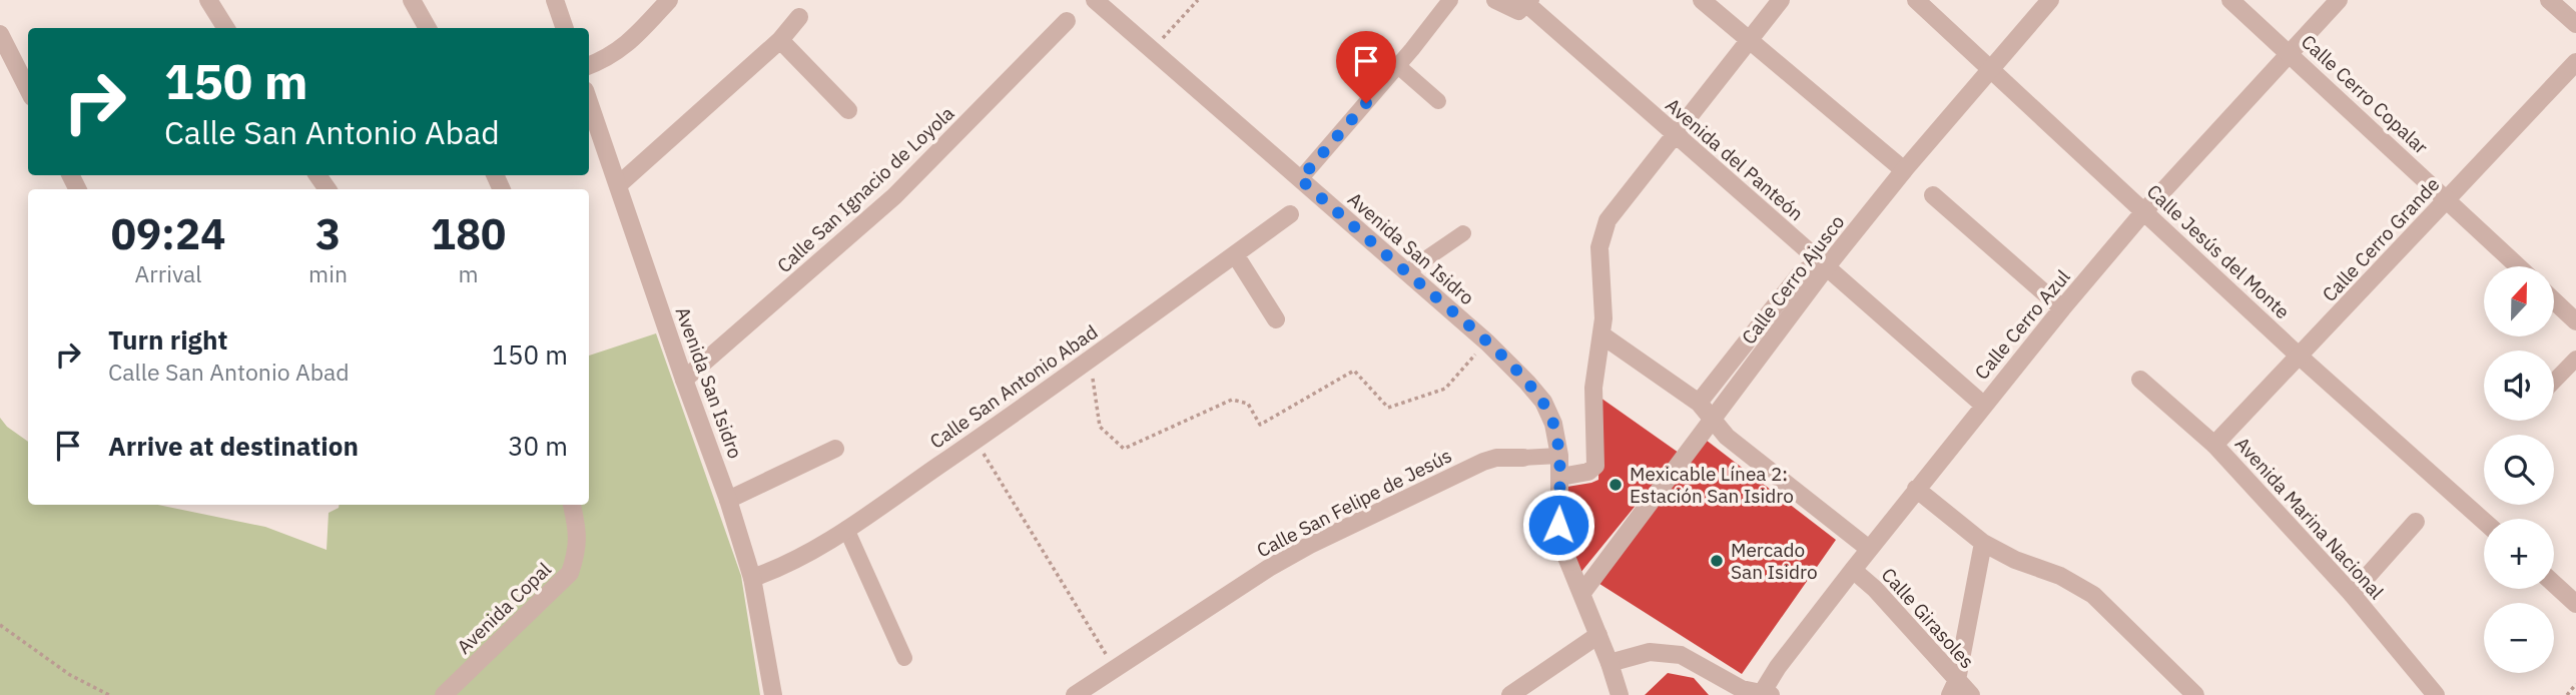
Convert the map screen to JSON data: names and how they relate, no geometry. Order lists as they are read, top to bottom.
{
  "streets": {
    "street": [
      "Calle Cerro Copalar",
      "Avenida del Panteón",
      "Calle San Ignacio de Loyola",
      "Calle Cerro Grande",
      "Avenida San Isidro",
      "Calle Jesús del Monte",
      "Calle Cerro Ajusco",
      "Calle Cerro Azul",
      "Calle San Antonio Abad",
      "Calle San Felipe de Jesús",
      "Avenida Marina Nacional",
      "Avenida Copal",
      "Calle Girasoles"
    ]
  },
  "crossings": [
    ["Calle Cerro Copalar", "Calle Cerro Grande"],
    ["Calle Cerro Copalar", "Calle Cerro Azul"],
    ["Avenida del Panteón", "Calle Cerro Ajusco"],
    ["Avenida del Panteón", "Calle Cerro Azul"],
    ["Calle San Ignacio de Loyola", "Avenida San Isidro"],
    ["Calle Cerro Grande", "Calle Jesús del Monte"],
    ["Calle Cerro Grande", "Avenida Marina Nacional"],
    ["Avenida San Isidro", "Calle Cerro Ajusco"],
    ["Avenida San Isidro", "Calle San Antonio Abad"],
    ["Avenida San Isidro", "Calle San Felipe de Jesús"],
    ["Calle Jesús del Monte", "Calle Cerro Ajusco"],
    ["Calle Jesús del Monte", "Calle Cerro Azul"],
    ["Calle Cerro Ajusco", "Calle Girasoles"],
    ["Calle Cerro Azul", "Calle Girasoles"]
  ],
  "places": ["Mexicable Línea 2: Estación San Isidro", "Mercado San Isidro"],
  "north": "top",
  "page": {
    "turn": ["150 m", "Calle San Antonio Abad"],
    "eta": [
      "09:24",
      "Arrival",
      "3",
      "min",
      "180",
      "m"
    ],
    "map_buttons": ["+", "−"],
    "list": [
      {
        "name": "Turn right",
        "note": "Calle San Antonio Abad",
        "value": "150 m"
      },
      {
        "name": "Arrive at destination",
        "value": "30 m"
      }
    ]
  }
}
